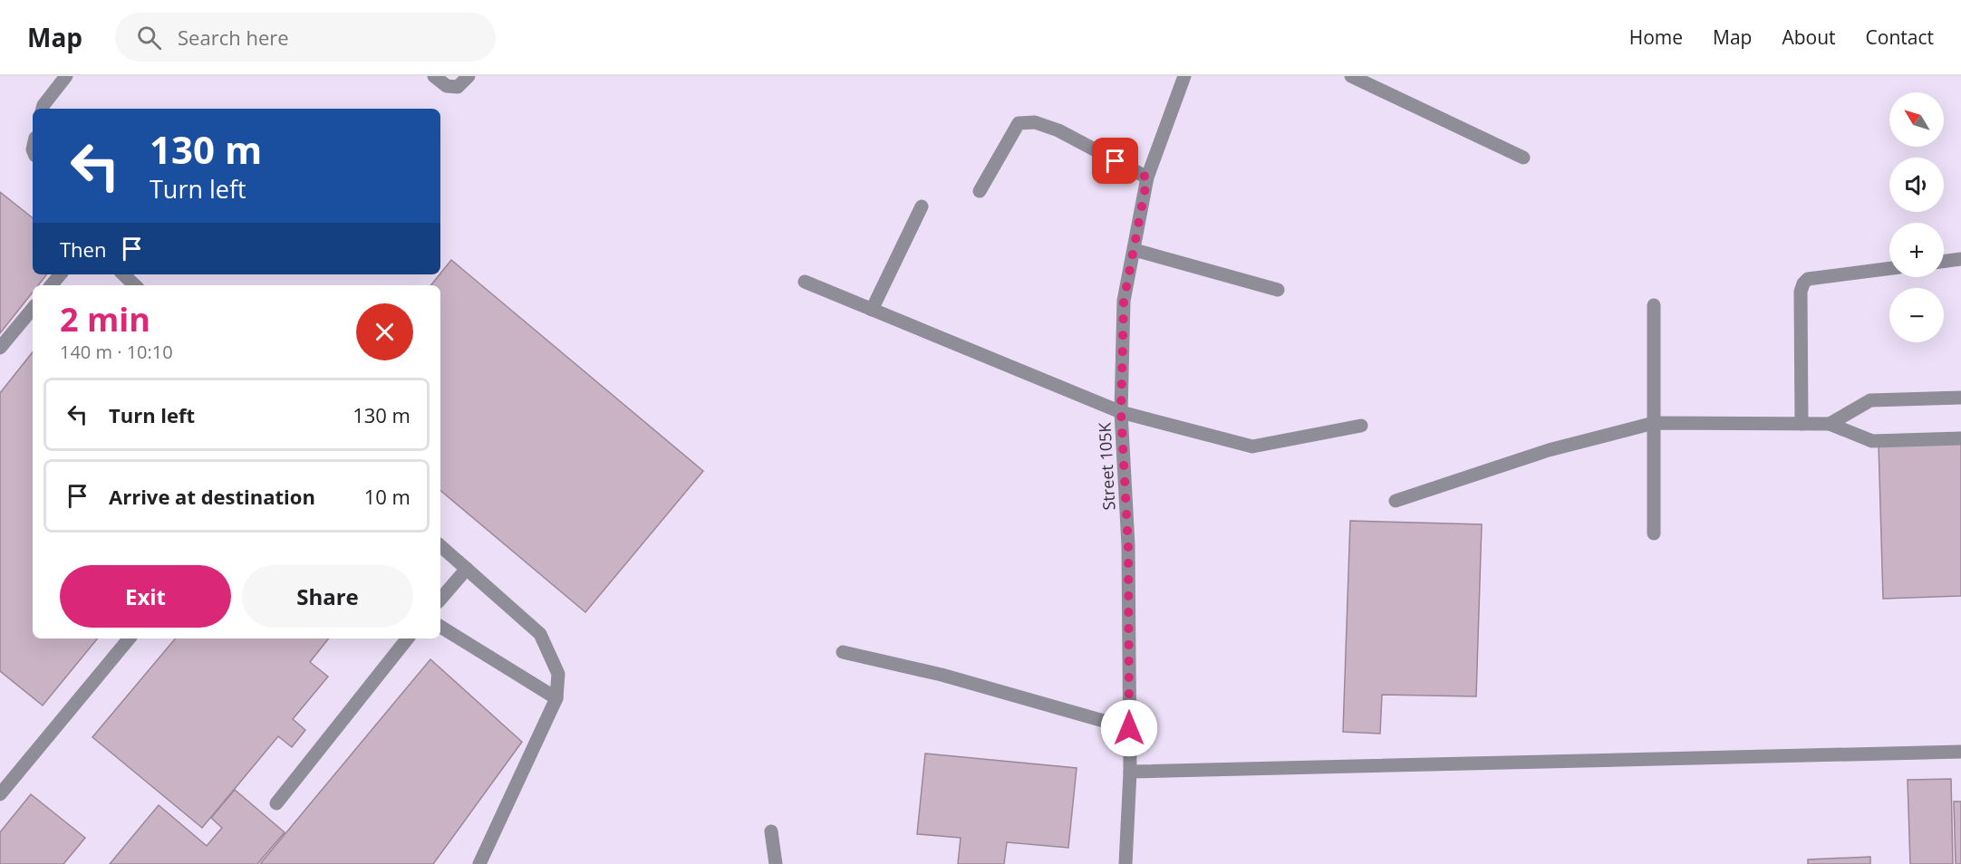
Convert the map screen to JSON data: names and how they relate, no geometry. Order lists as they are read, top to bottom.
{
  "streets": {
    "street": ["Street 105K"]
  },
  "north": "top left",
  "page": {
    "header": "Map",
    "search": "Search here",
    "nav": [
      "Home",
      "Map",
      "About",
      "Contact"
    ],
    "map_buttons": ["+", "−"],
    "turn": ["130 m", "Turn left"],
    "then": "Then",
    "heading": ["2 min", "140 m · 10:10"],
    "list": [
      {
        "name": "Turn left",
        "value": "130 m"
      },
      {
        "name": "Arrive at destination",
        "value": "10 m"
      }
    ],
    "buttons": ["Exit", "Share"]
  }
}
